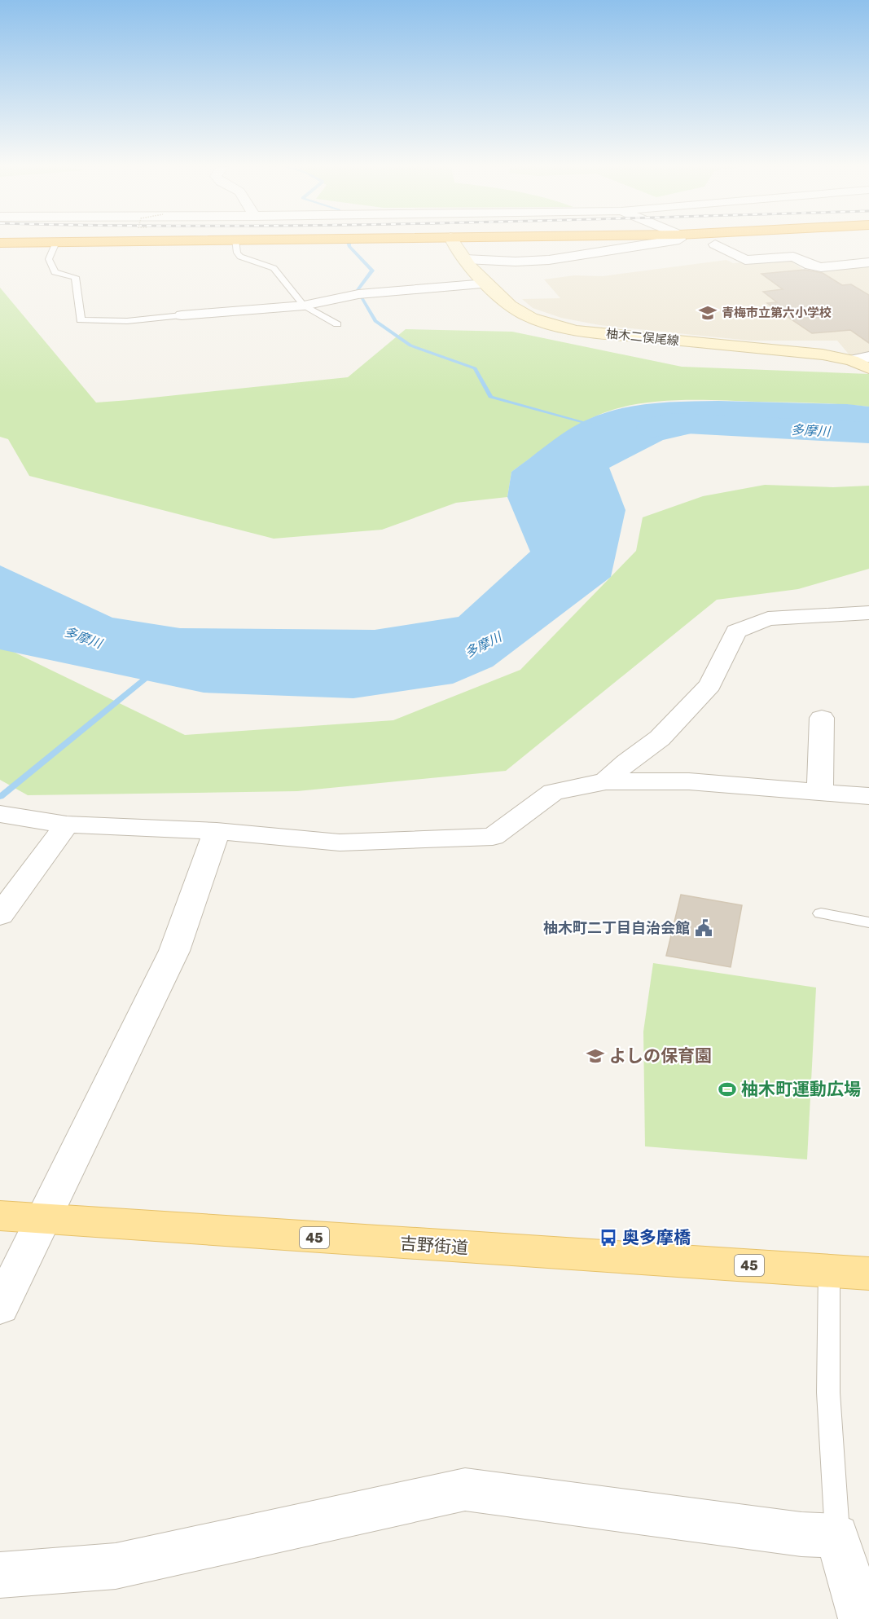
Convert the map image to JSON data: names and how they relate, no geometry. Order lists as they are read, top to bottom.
{
  "streets": {
    "main road": ["柚木二俣尾線", "45", "吉野街道"]
  },
  "water": ["多摩川"],
  "places": {
    "school or university": ["青梅市立第六小学校", "よしの保育園"],
    "public building": ["柚木町二丁目自治会館"],
    "sports": ["柚木町運動広場"],
    "bus stop": ["奥多摩橋"]
  }
}
